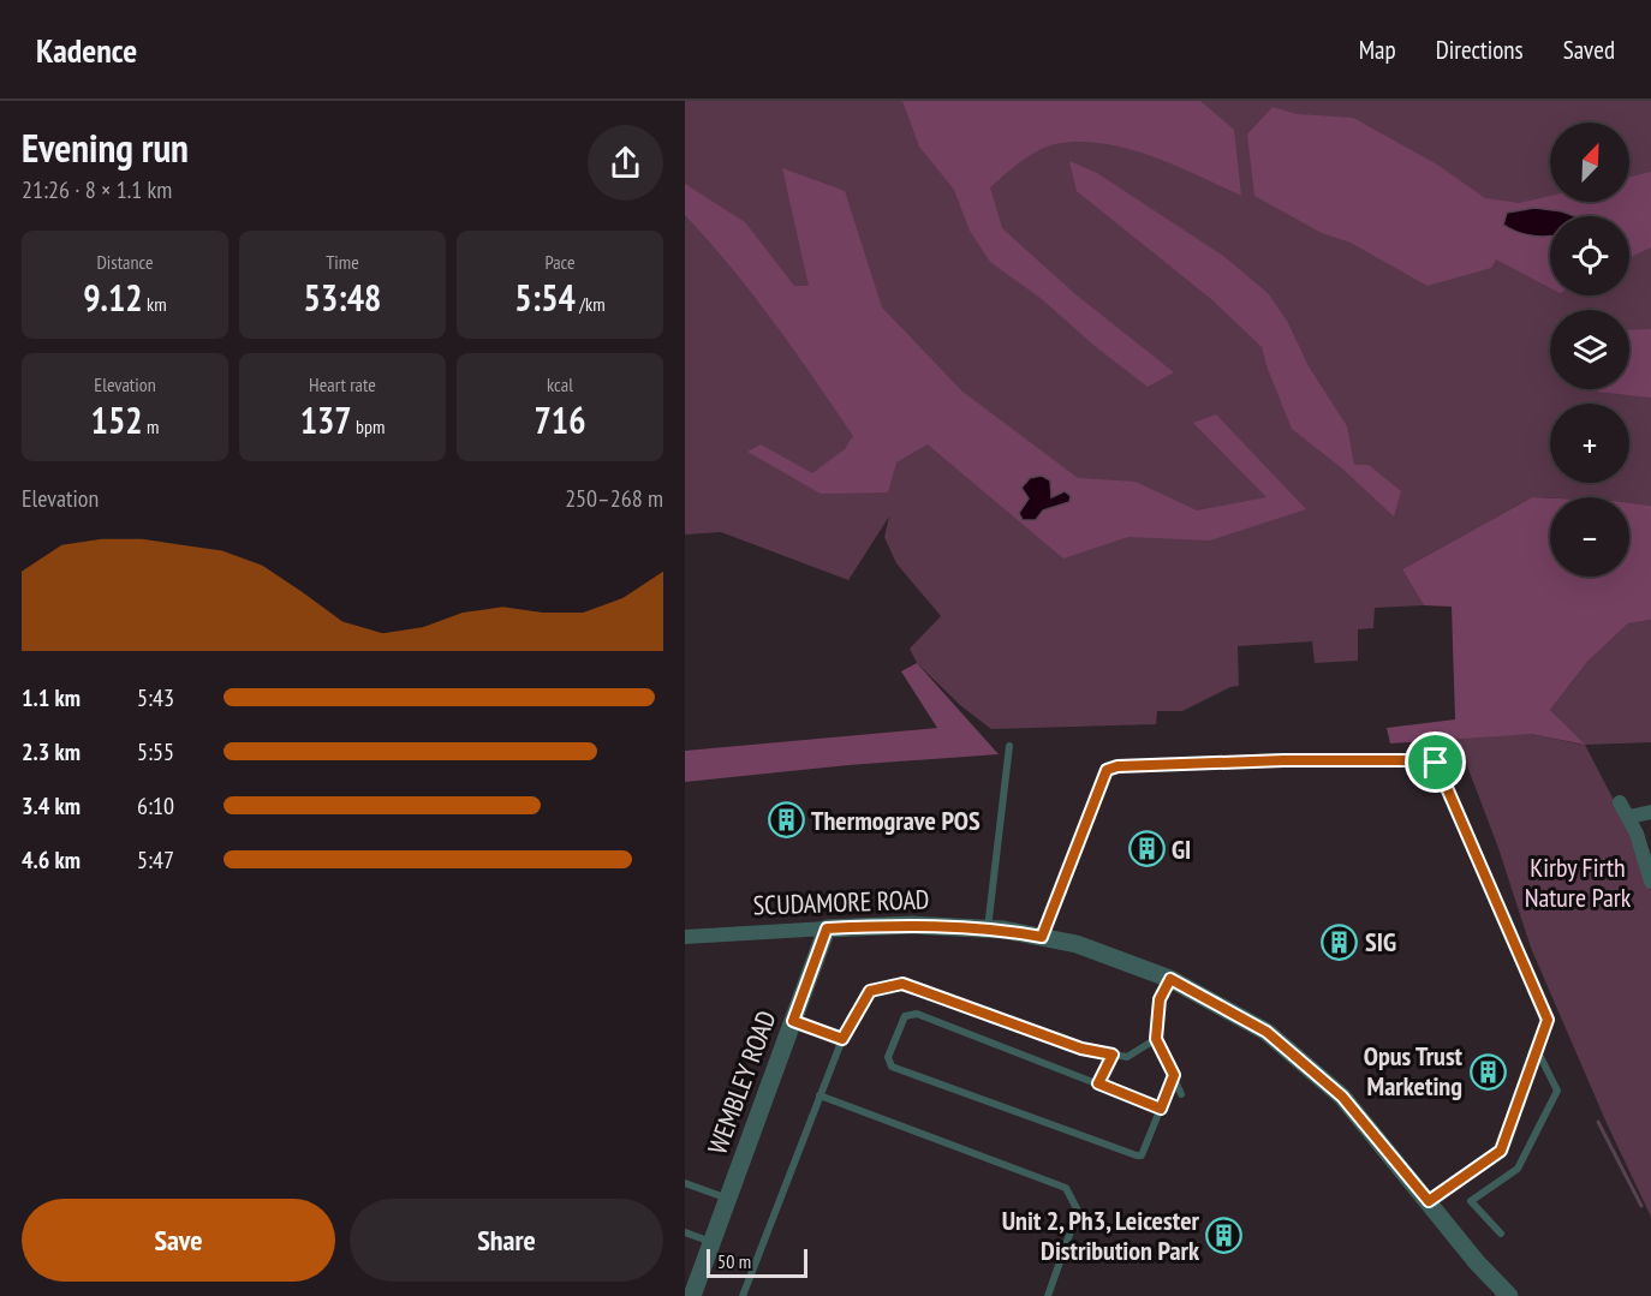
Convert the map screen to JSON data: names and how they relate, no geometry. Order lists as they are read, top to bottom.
{
  "streets": {
    "street": ["SCUDAMORE ROAD", "WEMBLEY ROAD"]
  },
  "crossings": [
    ["SCUDAMORE ROAD", "WEMBLEY ROAD"]
  ],
  "parks": ["Kirby Firth Nature Park"],
  "places": {
    "building": [
      "Thermograve POS",
      "GI",
      "SIG",
      "Opus Trust Marketing",
      "Unit 2, Ph3, Leicester Distribution Park"
    ]
  },
  "scale_bar": "50 m",
  "north": "top right",
  "page": {
    "header": "Kadence",
    "nav": ["Map", "Directions", "Saved"],
    "heading": ["Evening run", "21:26 · 8 × 1.1 km"],
    "map_buttons": ["+", "−"],
    "stats": [
      ["Distance", "9.12 km"],
      ["Time", "53:48"],
      ["Pace", "5:54 /km"],
      ["Elevation", "152 m"],
      ["Heart rate", "137 bpm"],
      ["kcal", "716"]
    ],
    "chart": ["Elevation", "250–268 m"],
    "list": [
      {
        "name": "1.1 km",
        "note": "5:43"
      },
      {
        "name": "2.3 km",
        "note": "5:55"
      },
      {
        "name": "3.4 km",
        "note": "6:10"
      },
      {
        "name": "4.6 km",
        "note": "5:47"
      }
    ],
    "buttons": ["Save", "Share"],
    "scale": "50 m"
  }
}
